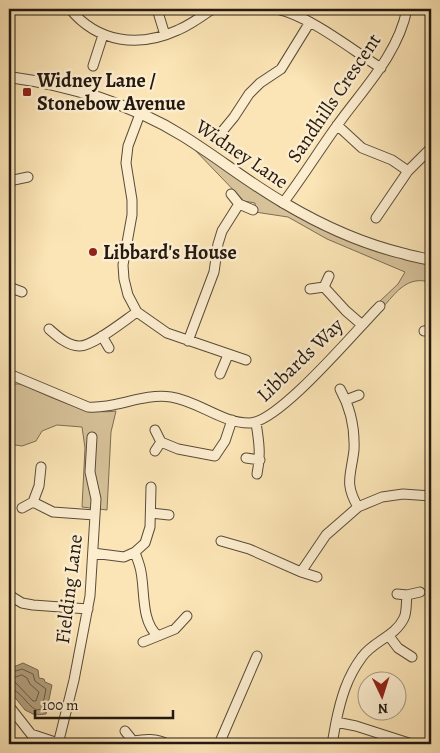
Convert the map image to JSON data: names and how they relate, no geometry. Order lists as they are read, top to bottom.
{
  "streets": {
    "street": [
      "Sandhills Crescent",
      "Widney Lane",
      "Libbards Way",
      "Fielding Lane"
    ]
  },
  "crossings": [
    ["Sandhills Crescent", "Widney Lane"]
  ],
  "places": {
    "transit": ["Widney Lane / Stonebow Avenue"],
    "other": ["Libbard's House"]
  },
  "scale_bar": "100 m",
  "north": "bottom"
}
